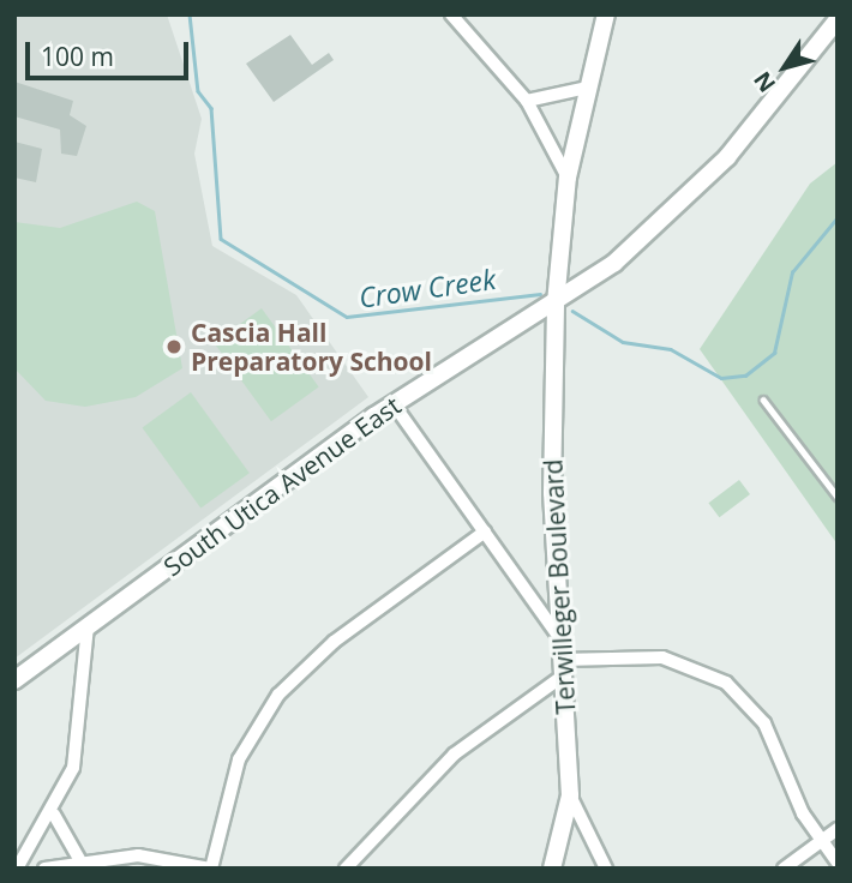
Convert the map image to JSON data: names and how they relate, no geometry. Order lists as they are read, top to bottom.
{
  "streets": {
    "street": ["South Utica Avenue East", "Terwilleger Boulevard"]
  },
  "crossings": [
    ["South Utica Avenue East", "Terwilleger Boulevard"]
  ],
  "water": ["Crow Creek"],
  "places": ["Cascia Hall Preparatory School"],
  "scale_bar": "100 m",
  "north": "bottom left"
}
